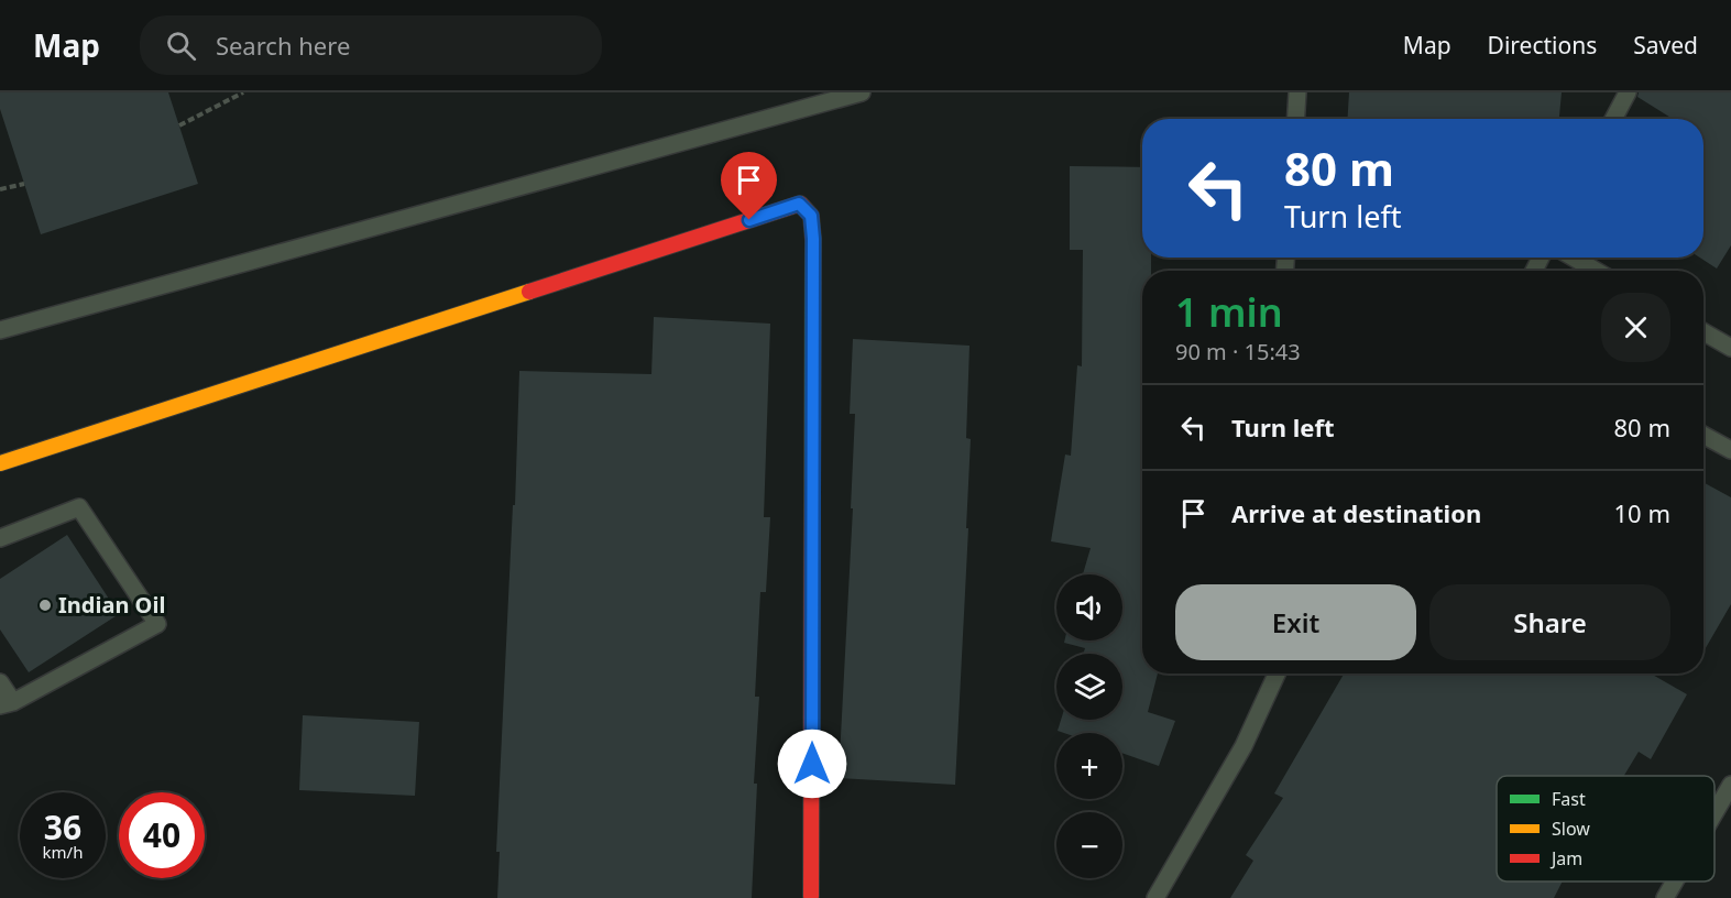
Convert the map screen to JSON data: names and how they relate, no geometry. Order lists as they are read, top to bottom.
{
  "places": ["Indian Oil"],
  "legend": ["Fast", "Slow", "Jam"],
  "page": {
    "header": "Map",
    "search": "Search here",
    "nav": ["Map", "Directions", "Saved"],
    "turn": ["80 m", "Turn left"],
    "heading": ["1 min", "90 m · 15:43"],
    "list": [
      {
        "name": "Turn left",
        "value": "80 m"
      },
      {
        "name": "Arrive at destination",
        "value": "10 m"
      }
    ],
    "buttons": ["Exit", "Share"],
    "map_buttons": ["+", "−"],
    "speed": "36 km/h",
    "limit": "40"
  }
}
